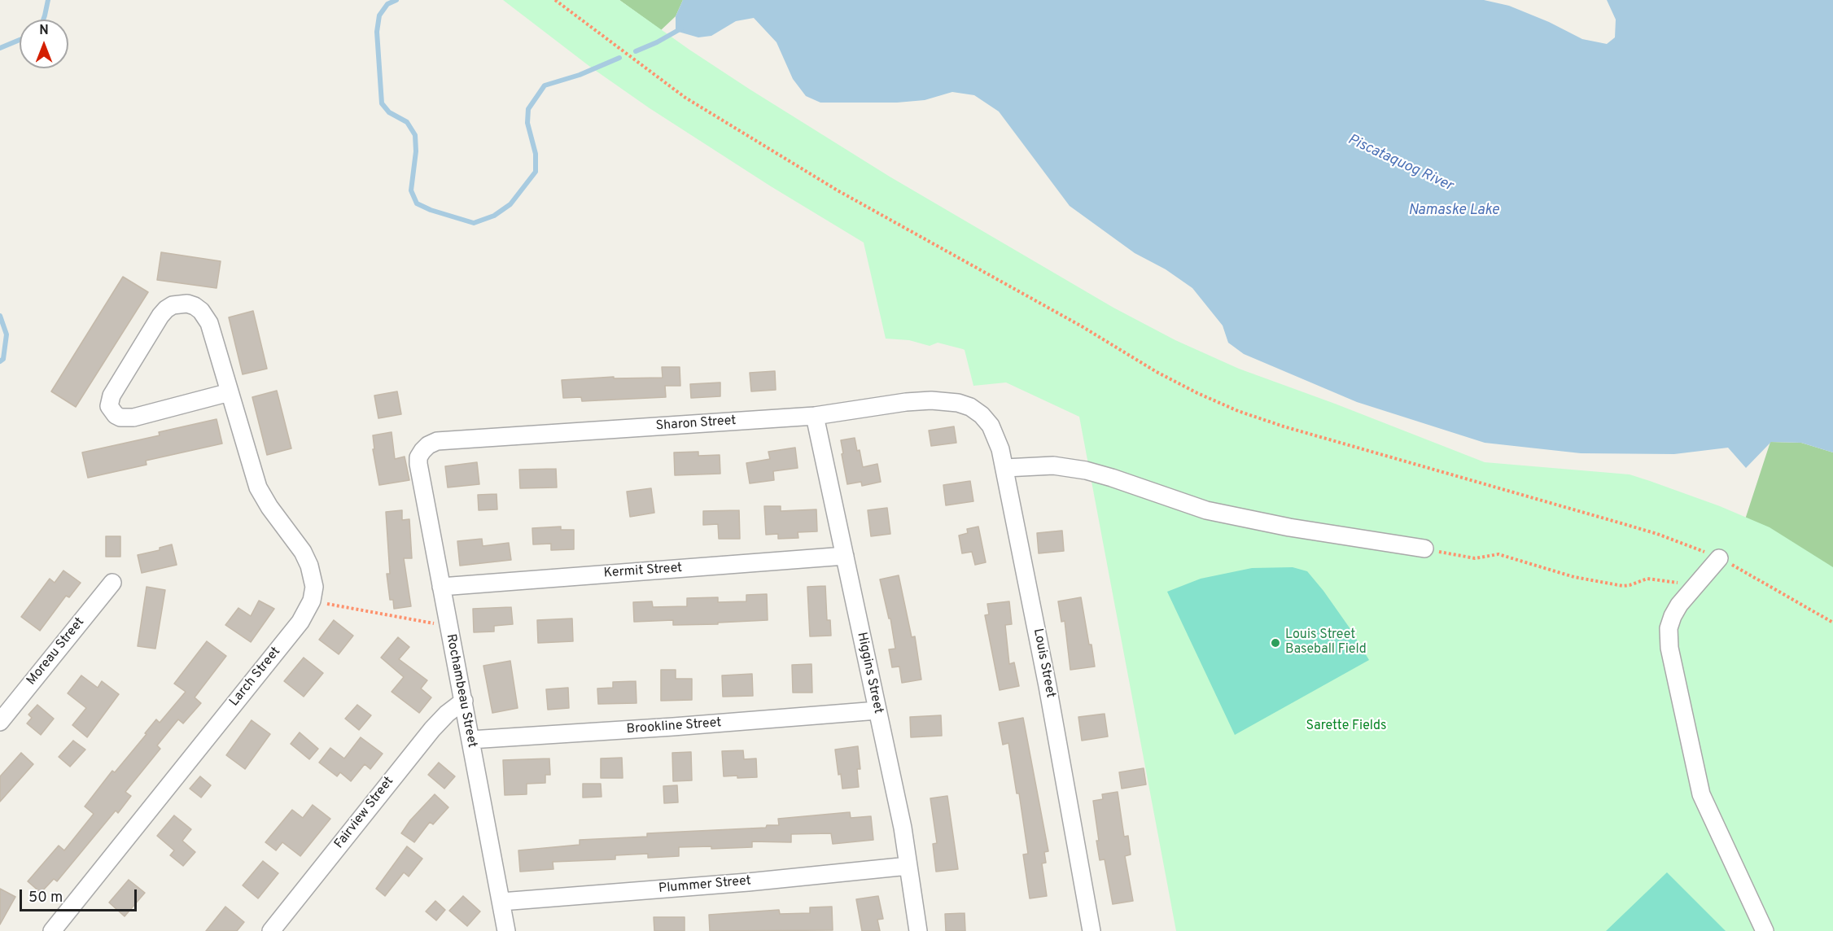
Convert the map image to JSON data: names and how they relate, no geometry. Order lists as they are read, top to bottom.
{
  "streets": {
    "street": [
      "Sharon Street",
      "Kermit Street",
      "Moreau Street",
      "Louis Street",
      "Higgins Street",
      "Larch Street",
      "Rochambeau Street",
      "Brookline Street",
      "Fairview Street",
      "Plummer Street"
    ]
  },
  "crossings": [
    ["Sharon Street", "Louis Street"],
    ["Sharon Street", "Higgins Street"],
    ["Sharon Street", "Rochambeau Street"],
    ["Kermit Street", "Higgins Street"],
    ["Kermit Street", "Rochambeau Street"],
    ["Higgins Street", "Brookline Street"],
    ["Higgins Street", "Plummer Street"],
    ["Rochambeau Street", "Brookline Street"],
    ["Rochambeau Street", "Fairview Street"],
    ["Rochambeau Street", "Plummer Street"]
  ],
  "water": ["Piscataquog River", "Namaske Lake"],
  "parks": ["Sarette Fields"],
  "places": ["Louis Street Baseball Field"],
  "scale_bar": "50 m",
  "north": "top"
}
